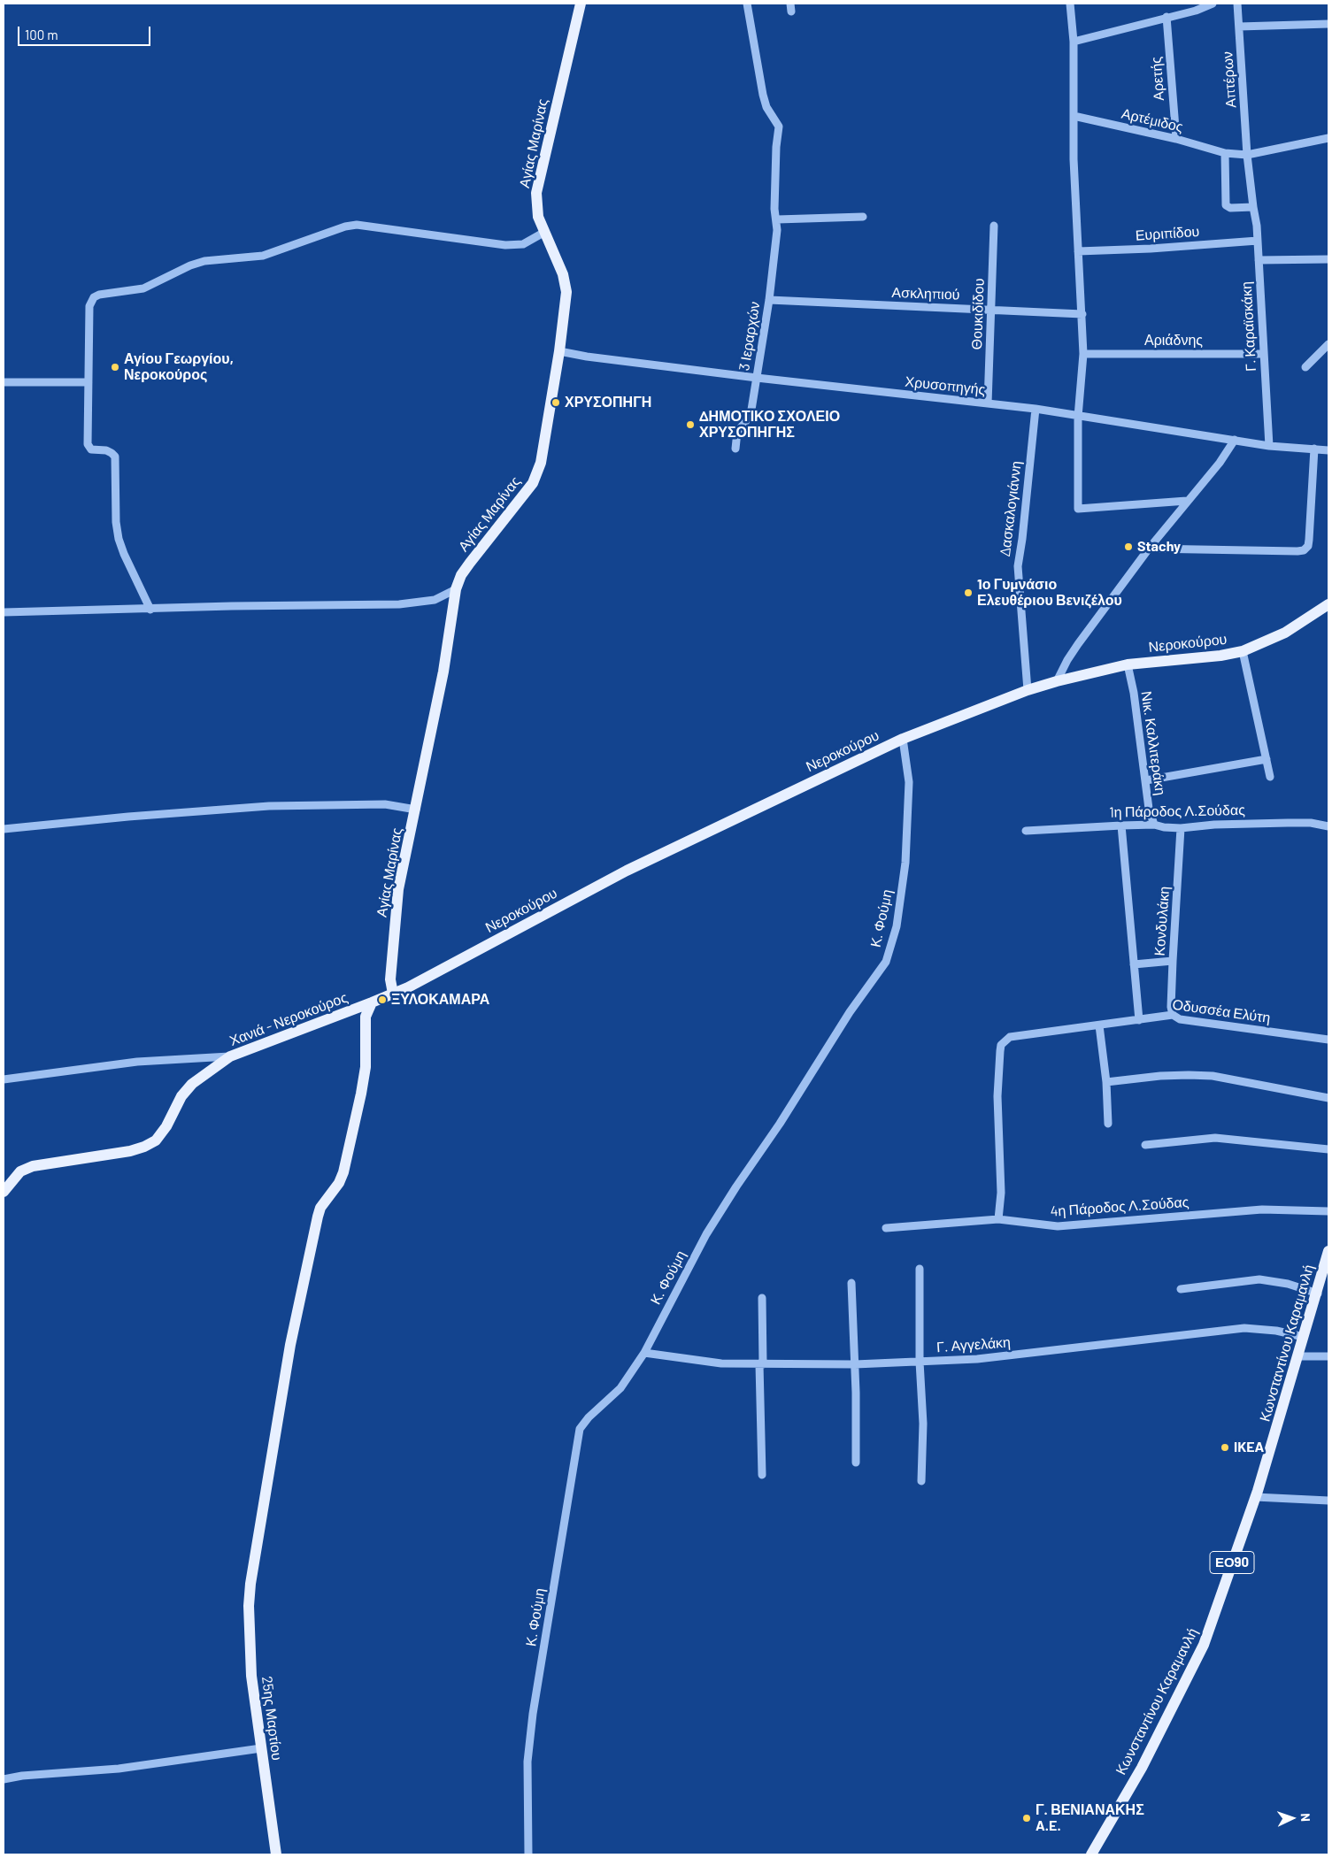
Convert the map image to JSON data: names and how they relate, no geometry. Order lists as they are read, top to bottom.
{
  "streets": {
    "main road": [
      "Αγίας Μαρίνας",
      "Νεροκούρου",
      "Χανιά - Νεροκούρος",
      "Κωνσταντίνου Καραμανλή",
      "ΕΟ90",
      "25ης Μαρτίου"
    ],
    "street": [
      "Αρετής",
      "Απτέρων",
      "Αρτέμιδος",
      "Ευριπίδου",
      "Ασκληπιού",
      "Θουκιδίδου",
      "Γ. Καραϊσκάκη",
      "3 Ιεραρχών",
      "Αριάδνης",
      "Χρυσοπηγής",
      "Δασκαλογιάννη",
      "Νικ. Καλλιτεράκη",
      "1η Πάροδος Λ.Σούδας",
      "Κ. Φούμη",
      "Κονδυλάκη",
      "Οδυσσέα Ελύτη",
      "4η Πάροδος Λ.Σούδας",
      "Γ. Αγγελάκη"
    ]
  },
  "crossings": [
    ["Αρετής", "Αρτέμιδος"],
    ["Απτέρων", "Γ. Καραϊσκάκη"],
    ["Αγίας Μαρίνας", "Χρυσοπηγής"],
    ["Αγίας Μαρίνας", "Νεροκούρου"],
    ["Ευριπίδου", "Γ. Καραϊσκάκη"],
    ["Ασκληπιού", "Θουκιδίδου"],
    ["Ασκληπιού", "3 Ιεραρχών"],
    ["Θουκιδίδου", "Χρυσοπηγής"],
    ["Γ. Καραϊσκάκη", "Αριάδνης"],
    ["Γ. Καραϊσκάκη", "Χρυσοπηγής"],
    ["3 Ιεραρχών", "Χρυσοπηγής"],
    ["Χρυσοπηγής", "Δασκαλογιάννη"],
    ["Δασκαλογιάννη", "Νεροκούρου"],
    ["Νεροκούρου", "Νικ. Καλλιτεράκη"],
    ["Νεροκούρου", "Κ. Φούμη"],
    ["Νεροκούρου", "Χανιά - Νεροκούρος"],
    ["Νεροκούρου", "25ης Μαρτίου"],
    ["Νικ. Καλλιτεράκη", "1η Πάροδος Λ.Σούδας"],
    ["1η Πάροδος Λ.Σούδας", "Κονδυλάκη"],
    ["Κ. Φούμη", "Γ. Αγγελάκη"],
    ["Κονδυλάκη", "Οδυσσέα Ελύτη"],
    ["Οδυσσέα Ελύτη", "4η Πάροδος Λ.Σούδας"],
    ["Χανιά - Νεροκούρος", "25ης Μαρτίου"],
    ["Κωνσταντίνου Καραμανλή", "Γ. Αγγελάκη"]
  ],
  "places": [
    "Αγίου Γεωργίου, Νεροκούρος",
    "ΧΡΥΣΟΠΗΓΗ",
    "ΔΗΜΟΤΙΚΟ ΣΧΟΛΕΙΟ ΧΡΥΣΟΠΗΓΗΣ",
    "Stachy",
    "1ο Γυμνάσιο Ελευθέριου Βενιζέλου",
    "ΞΥΛΟΚΑΜΑΡΑ",
    "IKEA",
    "Γ. ΒΕΝΙΑΝΑΚΗΣ A.E."
  ],
  "scale_bar": "100 m",
  "north": "right"
}
